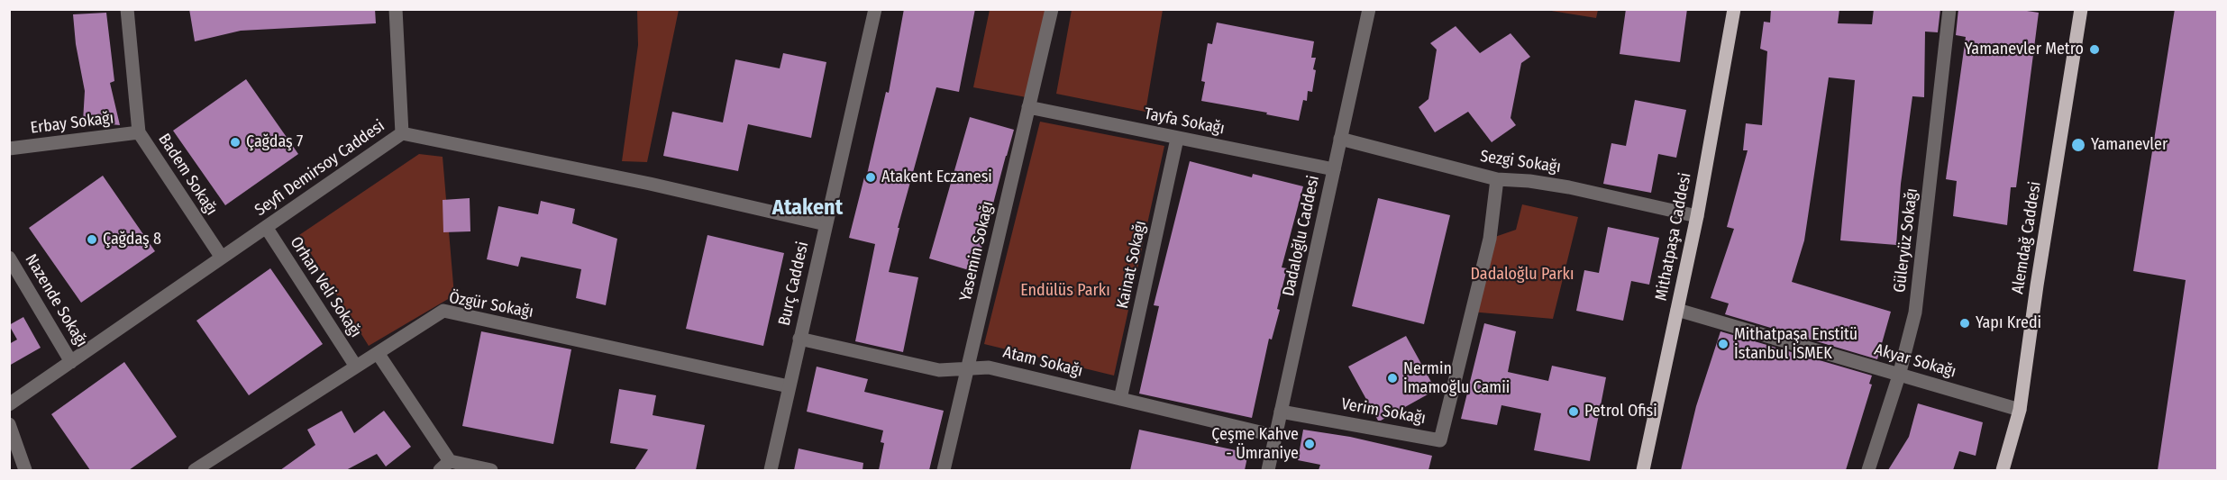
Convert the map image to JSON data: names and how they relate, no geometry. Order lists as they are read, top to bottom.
{
  "streets": {
    "main road": ["Mithatpaşa Caddesi", "Alemdağ Caddesi"],
    "street": [
      "Tayfa Sokağı",
      "Erbay Sokağı",
      "Sezgi Sokağı",
      "Seyfi Demirsoy Caddesi",
      "Badem Sokağı",
      "Dadaloğlu Caddesi",
      "Güleryüz Sokağı",
      "Yasemin Sokağı",
      "Kainat Sokağı",
      "Burç Caddesi",
      "Orhan Veli Sokağı",
      "Nazende Sokağı",
      "Özgür Sokağı",
      "Akyar Sokağı",
      "Atam Sokağı",
      "Verim Sokağı"
    ]
  },
  "crossings": [
    ["Tayfa Sokağı", "Dadaloğlu Caddesi"],
    ["Tayfa Sokağı", "Yasemin Sokağı"],
    ["Tayfa Sokağı", "Kainat Sokağı"],
    ["Erbay Sokağı", "Badem Sokağı"],
    ["Sezgi Sokağı", "Dadaloğlu Caddesi"],
    ["Sezgi Sokağı", "Mithatpaşa Caddesi"],
    ["Sezgi Sokağı", "Verim Sokağı"],
    ["Seyfi Demirsoy Caddesi", "Badem Sokağı"],
    ["Seyfi Demirsoy Caddesi", "Burç Caddesi"],
    ["Seyfi Demirsoy Caddesi", "Orhan Veli Sokağı"],
    ["Seyfi Demirsoy Caddesi", "Nazende Sokağı"],
    ["Dadaloğlu Caddesi", "Atam Sokağı"],
    ["Dadaloğlu Caddesi", "Verim Sokağı"],
    ["Mithatpaşa Caddesi", "Akyar Sokağı"],
    ["Alemdağ Caddesi", "Akyar Sokağı"],
    ["Güleryüz Sokağı", "Akyar Sokağı"],
    ["Yasemin Sokağı", "Atam Sokağı"],
    ["Kainat Sokağı", "Atam Sokağı"],
    ["Burç Caddesi", "Özgür Sokağı"],
    ["Burç Caddesi", "Atam Sokağı"],
    ["Orhan Veli Sokağı", "Özgür Sokağı"]
  ],
  "districts": ["Atakent"],
  "parks": ["Dadaloğlu Parkı", "Endülüs Parkı"],
  "places": [
    "Yamanevler Metro",
    "Çağdaş 7",
    "Yamanevler",
    "Atakent Eczanesi",
    "Çağdaş 8",
    "Yapı Kredi",
    "Mithatpaşa Enstitü İstanbul İSMEK",
    "Nermin İmamoğlu Camii",
    "Petrol Ofisi",
    "Çeşme Kahve - Ümraniye"
  ]
}
